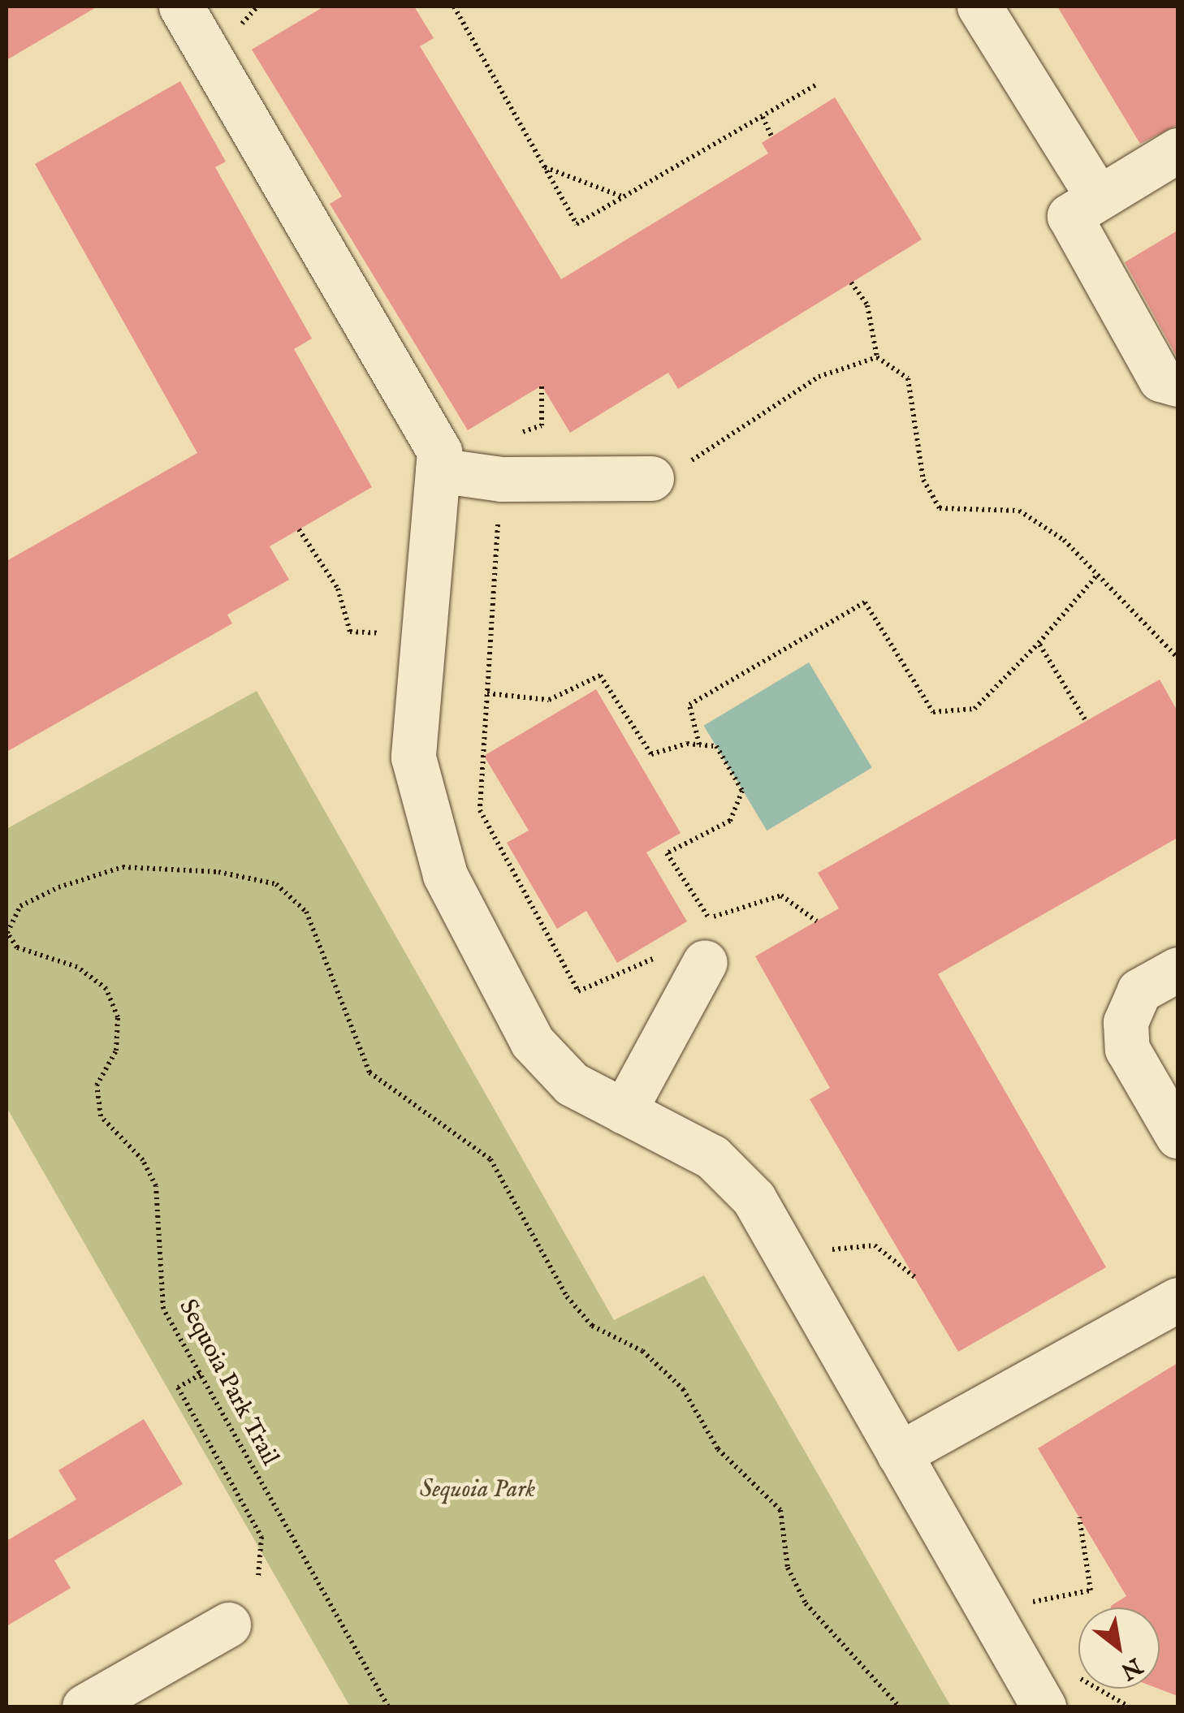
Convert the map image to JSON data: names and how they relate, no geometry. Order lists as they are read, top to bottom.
{
  "streets": {
    "path": ["Sequoia Park Trail"]
  },
  "parks": ["Sequoia Park"],
  "north": "bottom right"
}
